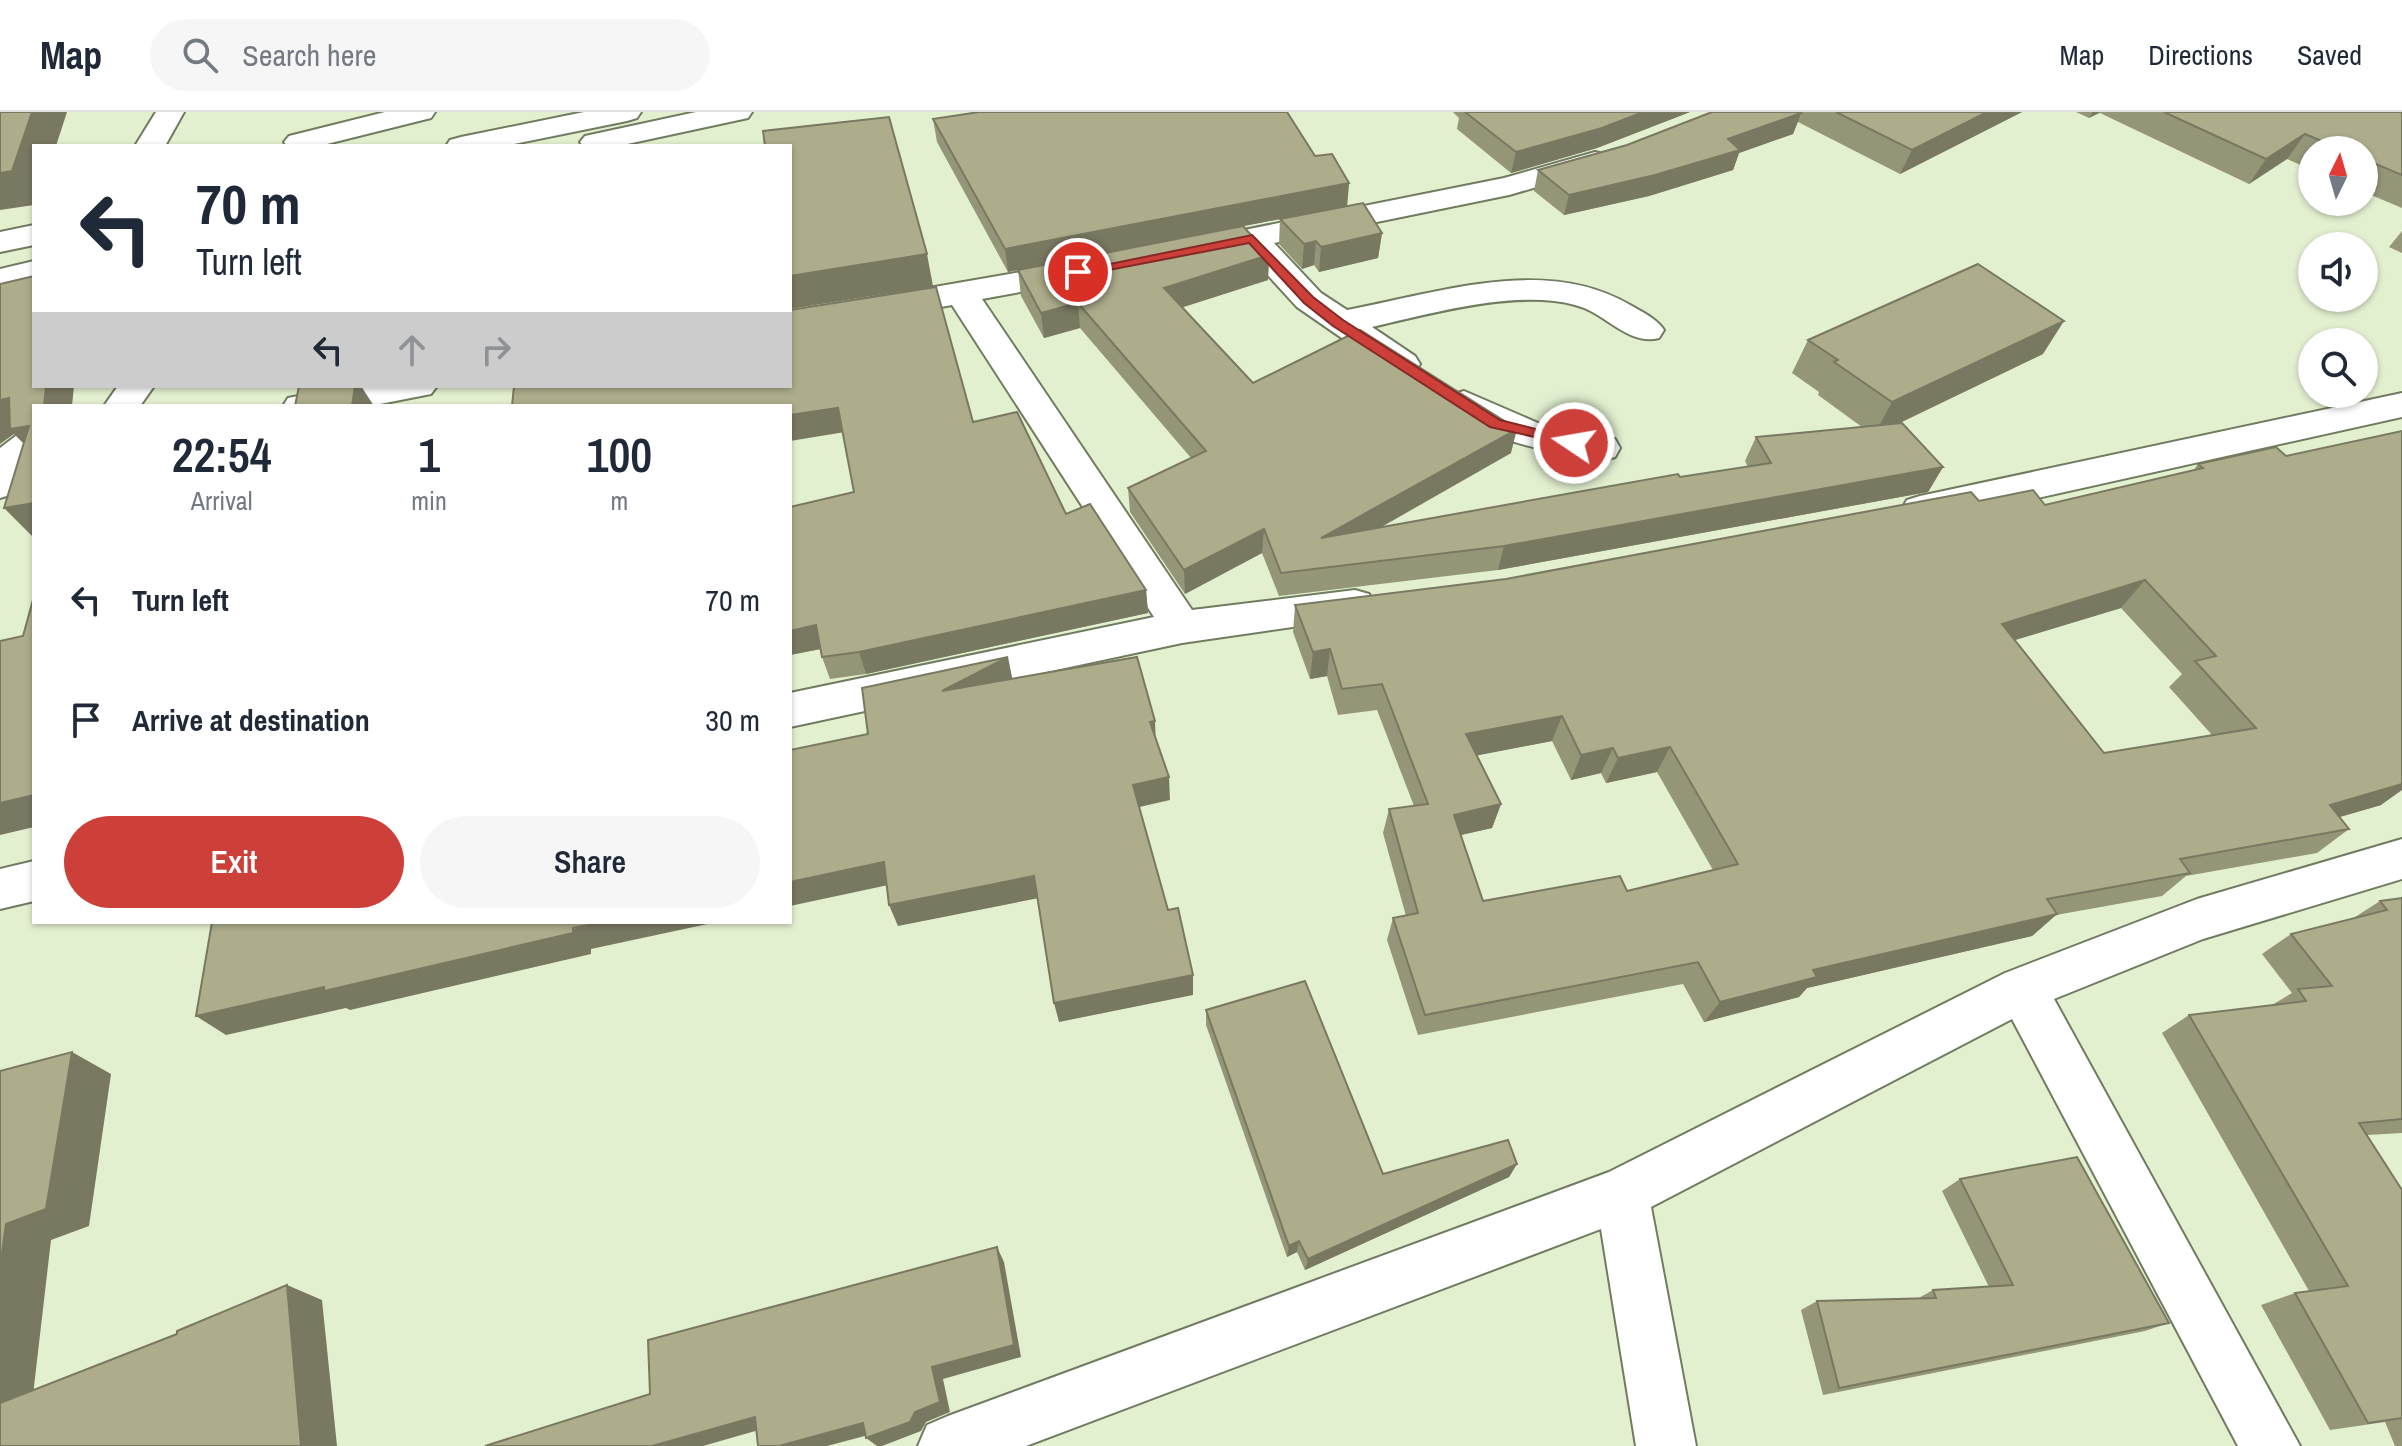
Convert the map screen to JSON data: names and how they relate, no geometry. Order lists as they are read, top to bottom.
{
  "north": "top",
  "page": {
    "header": "Map",
    "search": "Search here",
    "nav": ["Map", "Directions", "Saved"],
    "turn": ["70 m", "Turn left"],
    "eta": [
      "22:54",
      "Arrival",
      "1",
      "min",
      "100",
      "m"
    ],
    "list": [
      {
        "name": "Turn left",
        "value": "70 m"
      },
      {
        "name": "Arrive at destination",
        "value": "30 m"
      }
    ],
    "buttons": ["Exit", "Share"]
  }
}
